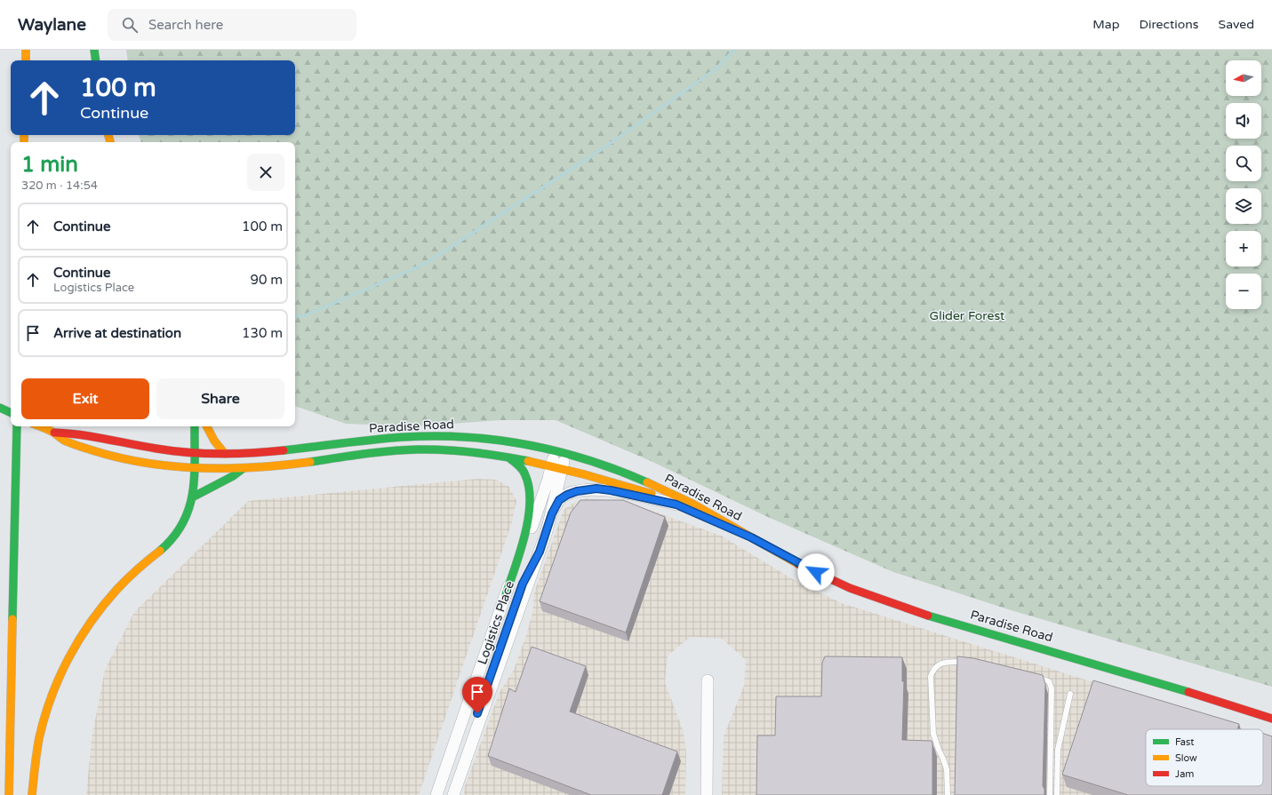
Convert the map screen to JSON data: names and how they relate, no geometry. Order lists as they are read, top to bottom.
{
  "streets": {
    "main road": ["Paradise Road"],
    "street": ["Logistics Place"]
  },
  "crossings": [
    ["Paradise Road", "Logistics Place"]
  ],
  "parks": ["Glider Forest"],
  "legend": ["Fast", "Slow", "Jam"],
  "north": "left",
  "page": {
    "header": "Waylane",
    "search": "Search here",
    "nav": ["Map", "Directions", "Saved"],
    "map_buttons": ["+", "−"],
    "turn": ["100 m", "Continue"],
    "heading": ["1 min", "320 m · 14:54"],
    "list": [
      {
        "name": "Continue",
        "value": "100 m"
      },
      {
        "name": "Continue",
        "note": "Logistics Place",
        "value": "90 m"
      },
      {
        "name": "Arrive at destination",
        "value": "130 m"
      }
    ],
    "buttons": ["Exit", "Share"]
  }
}
